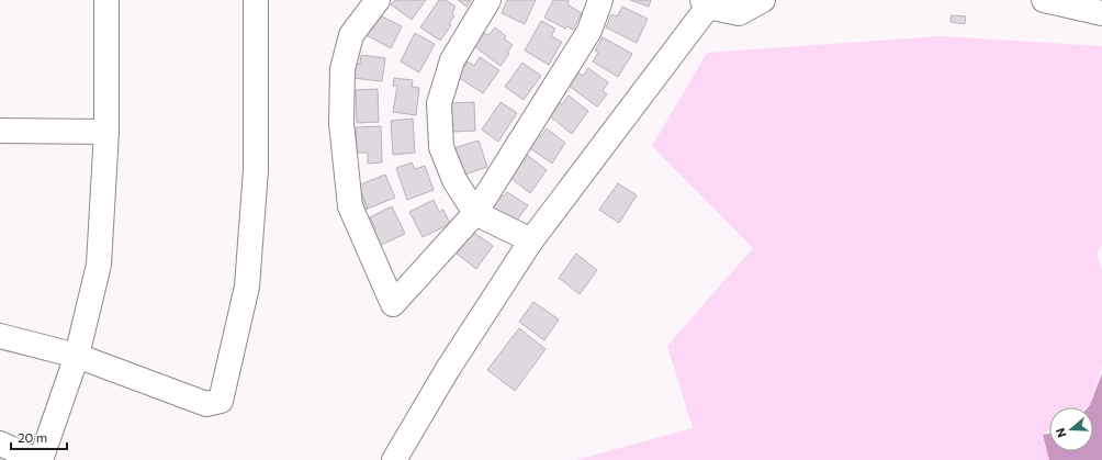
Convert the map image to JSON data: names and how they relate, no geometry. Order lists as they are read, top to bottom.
{
  "scale_bar": "20 m",
  "north": "left"
}
